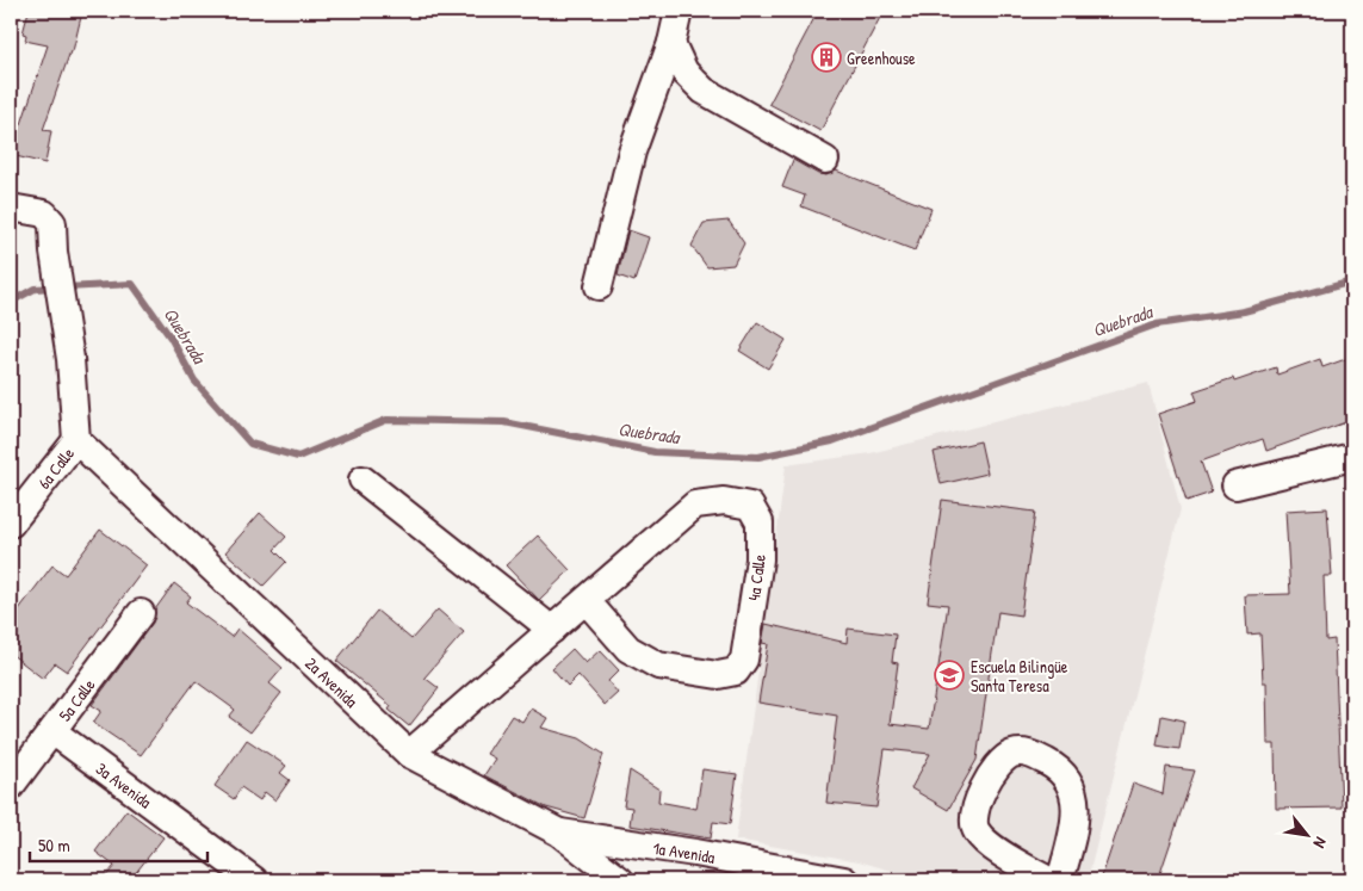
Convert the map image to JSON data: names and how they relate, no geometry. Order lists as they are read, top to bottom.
{
  "streets": {
    "street": [
      "6a Calle",
      "4a Calle",
      "2a Avenida",
      "5a Calle",
      "3a Avenida",
      "1a Avenida"
    ]
  },
  "crossings": [
    ["6a Calle", "2a Avenida"],
    ["4a Calle", "2a Avenida"],
    ["2a Avenida", "1a Avenida"],
    ["5a Calle", "3a Avenida"]
  ],
  "water": ["Quebrada"],
  "places": {
    "building": ["Greenhouse"],
    "school or university": ["Escuela Bilingüe Santa Teresa"]
  },
  "scale_bar": "50 m",
  "north": "bottom right"
}
